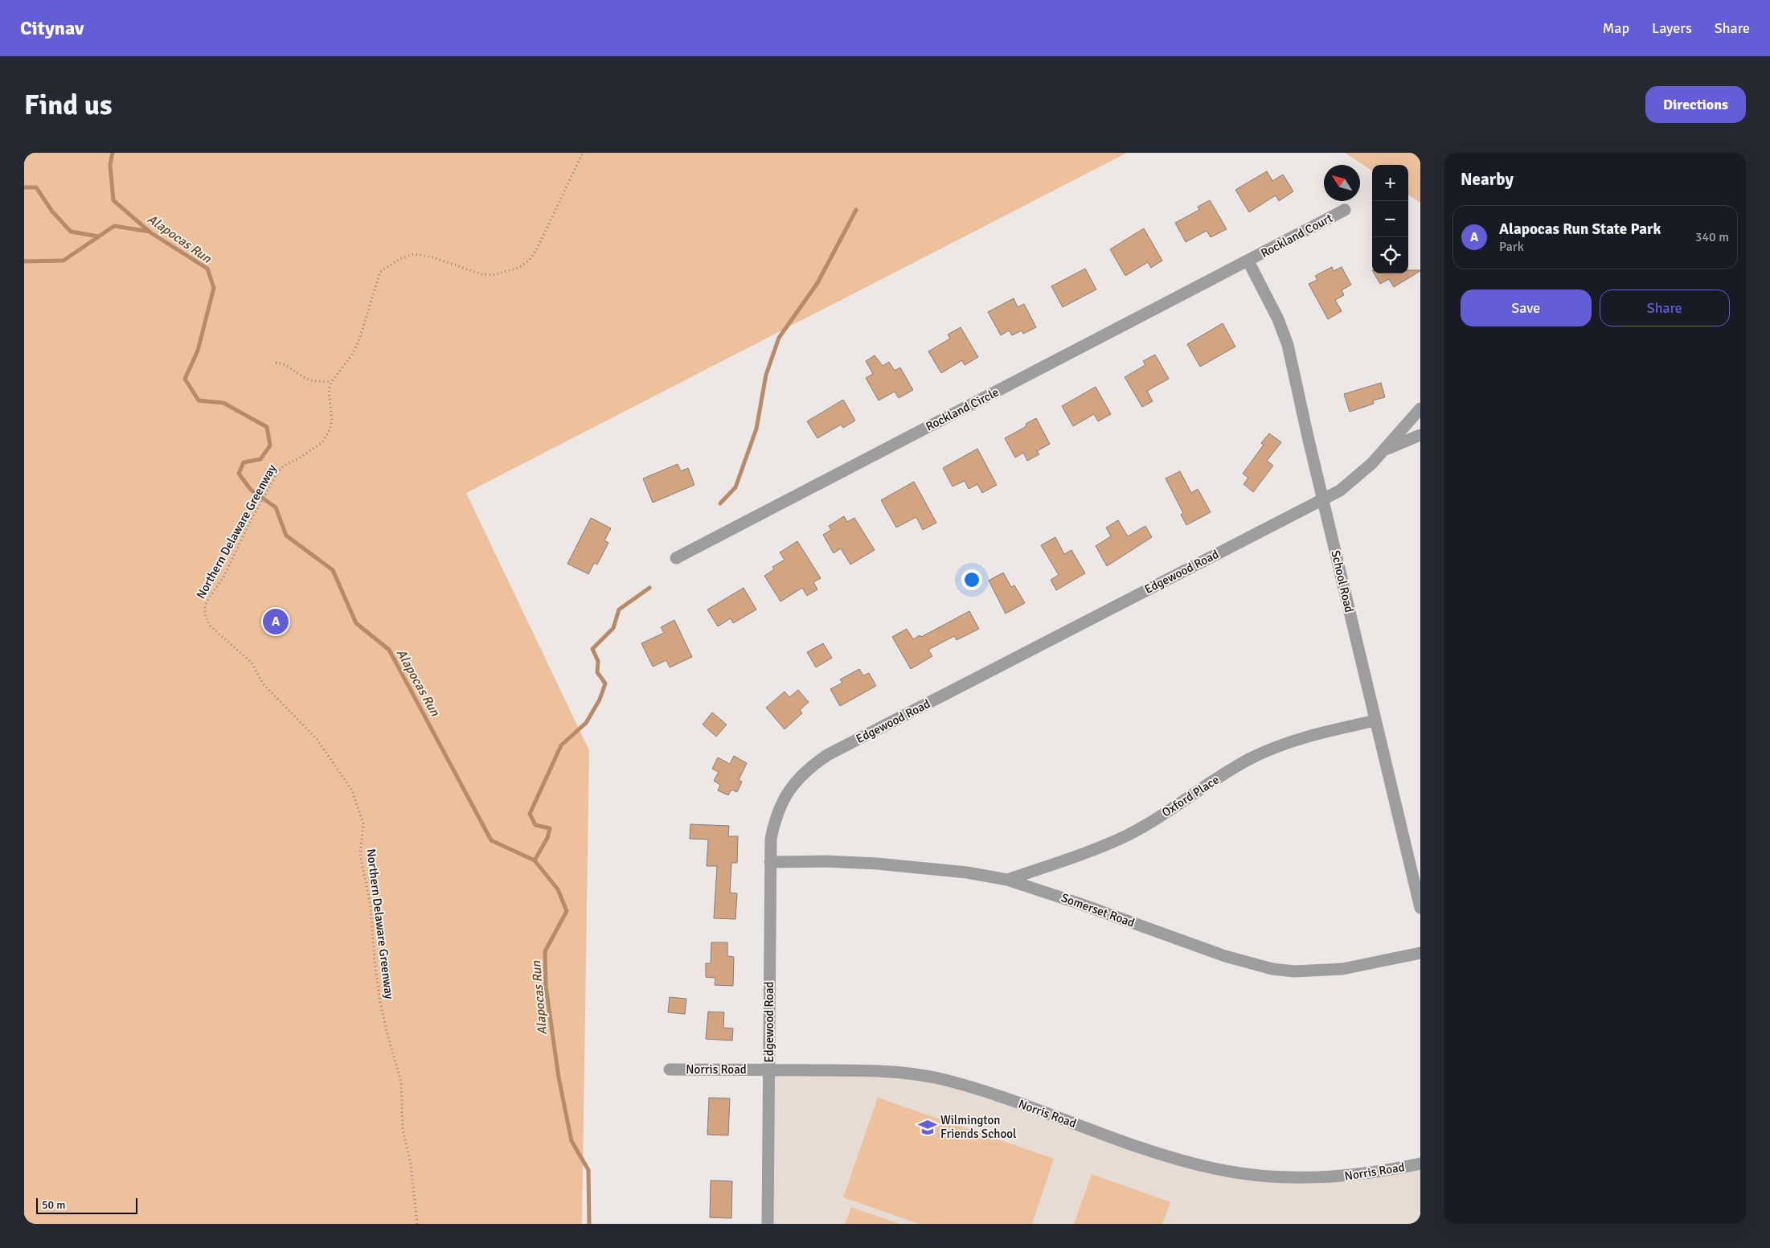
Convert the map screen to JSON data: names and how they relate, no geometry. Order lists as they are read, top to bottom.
{
  "streets": {
    "street": [
      "Rockland Court",
      "Rockland Circle",
      "Edgewood Road",
      "School Road",
      "Oxford Place",
      "Somerset Road",
      "Norris Road"
    ],
    "path": ["Northern Delaware Greenway"]
  },
  "crossings": [
    ["Rockland Court", "Rockland Circle"],
    ["Rockland Court", "School Road"],
    ["Rockland Circle", "School Road"],
    ["Edgewood Road", "School Road"],
    ["Edgewood Road", "Somerset Road"],
    ["Edgewood Road", "Norris Road"],
    ["School Road", "Oxford Place"],
    ["Oxford Place", "Somerset Road"]
  ],
  "water": ["Alapocas Run"],
  "places": {
    "school or university": ["Wilmington Friends School"]
  },
  "scale_bar": "50 m",
  "north": "top left",
  "page": {
    "header": "Citynav",
    "nav": ["Map", "Layers", "Share"],
    "buttons": [
      "Directions",
      ["Save", "Share"]
    ],
    "title": "Find us",
    "heading": "Nearby",
    "map_buttons": ["+", "−"],
    "list": [
      {
        "mark": "A",
        "name": "Alapocas Run State Park",
        "note": "Park",
        "value": "340 m"
      }
    ],
    "pins": "A",
    "scale": "50 m"
  }
}
